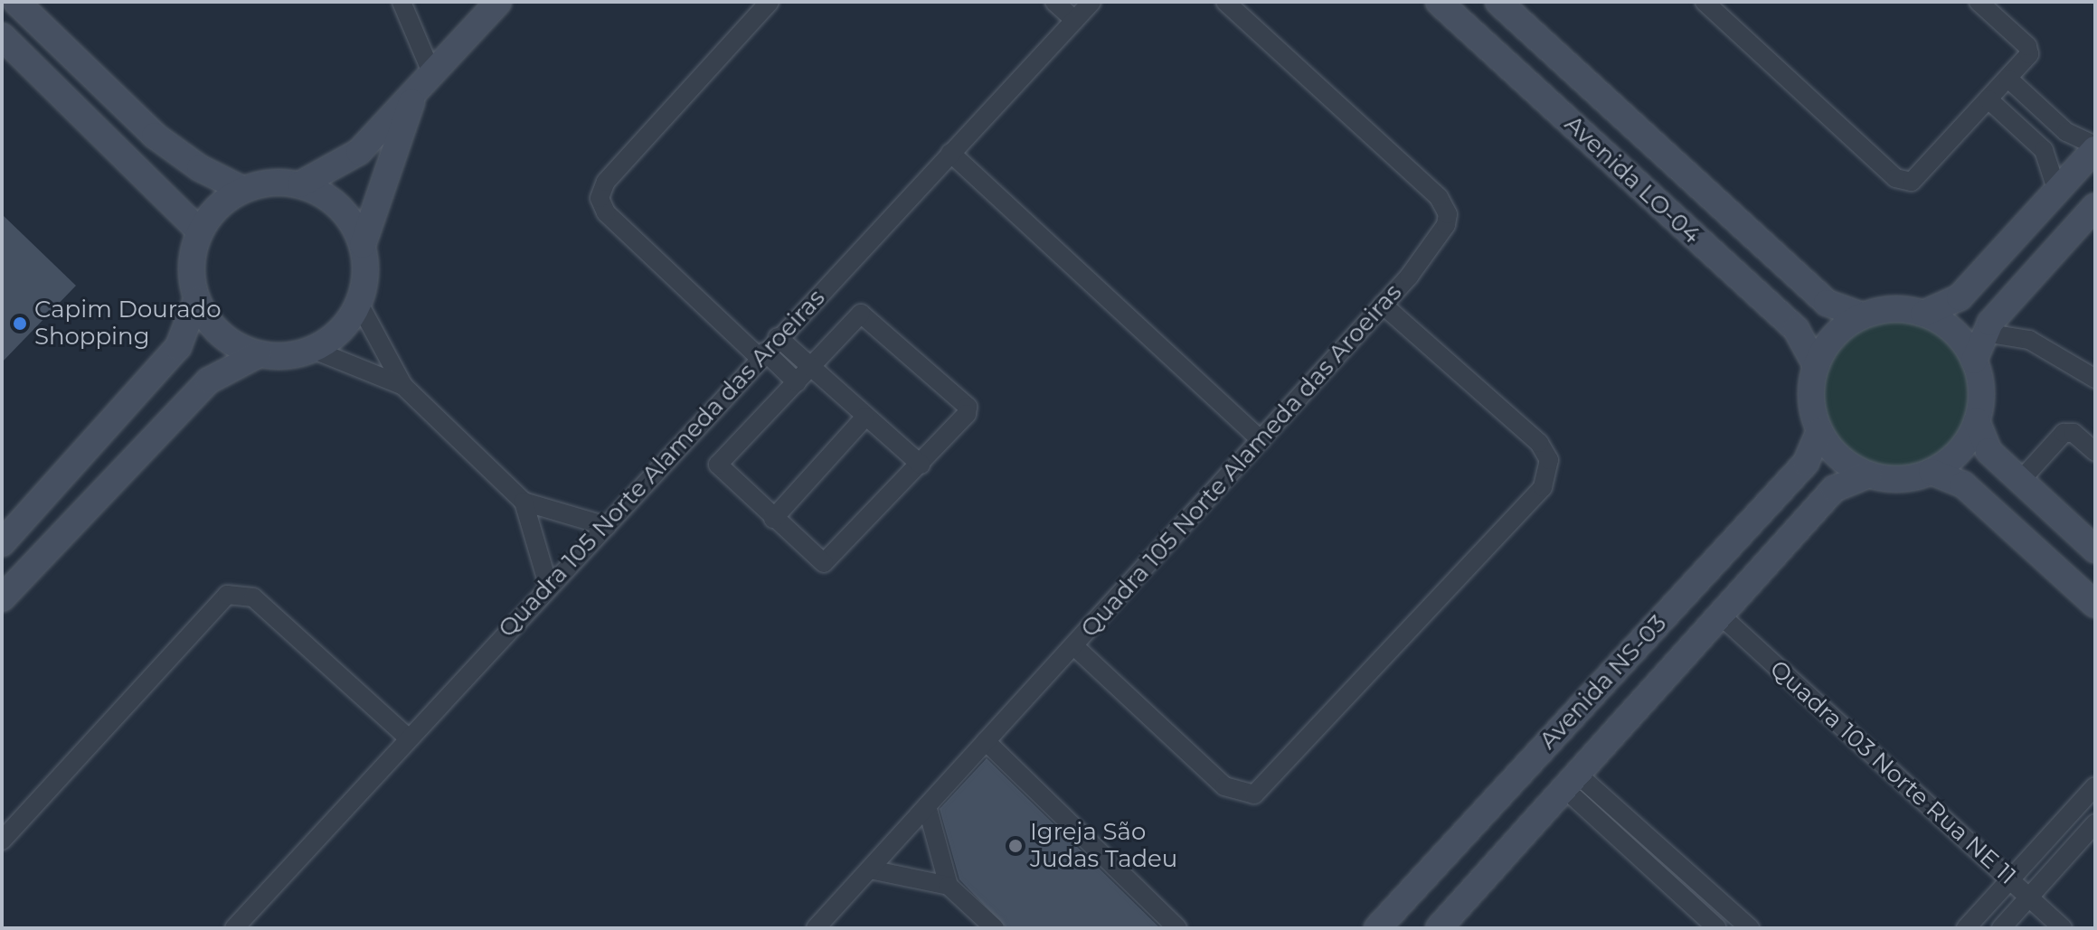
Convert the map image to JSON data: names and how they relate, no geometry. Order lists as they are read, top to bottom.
{
  "streets": {
    "street": [
      "Avenida LO-04",
      "Quadra 105 Norte Alameda das Aroeiras",
      "Avenida NS-03",
      "Quadra 103 Norte Rua NE 11"
    ]
  },
  "crossings": [
    ["Avenida LO-04", "Avenida NS-03"],
    ["Avenida NS-03", "Quadra 103 Norte Rua NE 11"]
  ],
  "places": ["Capim Dourado Shopping", "Igreja São Judas Tadeu"]
}
